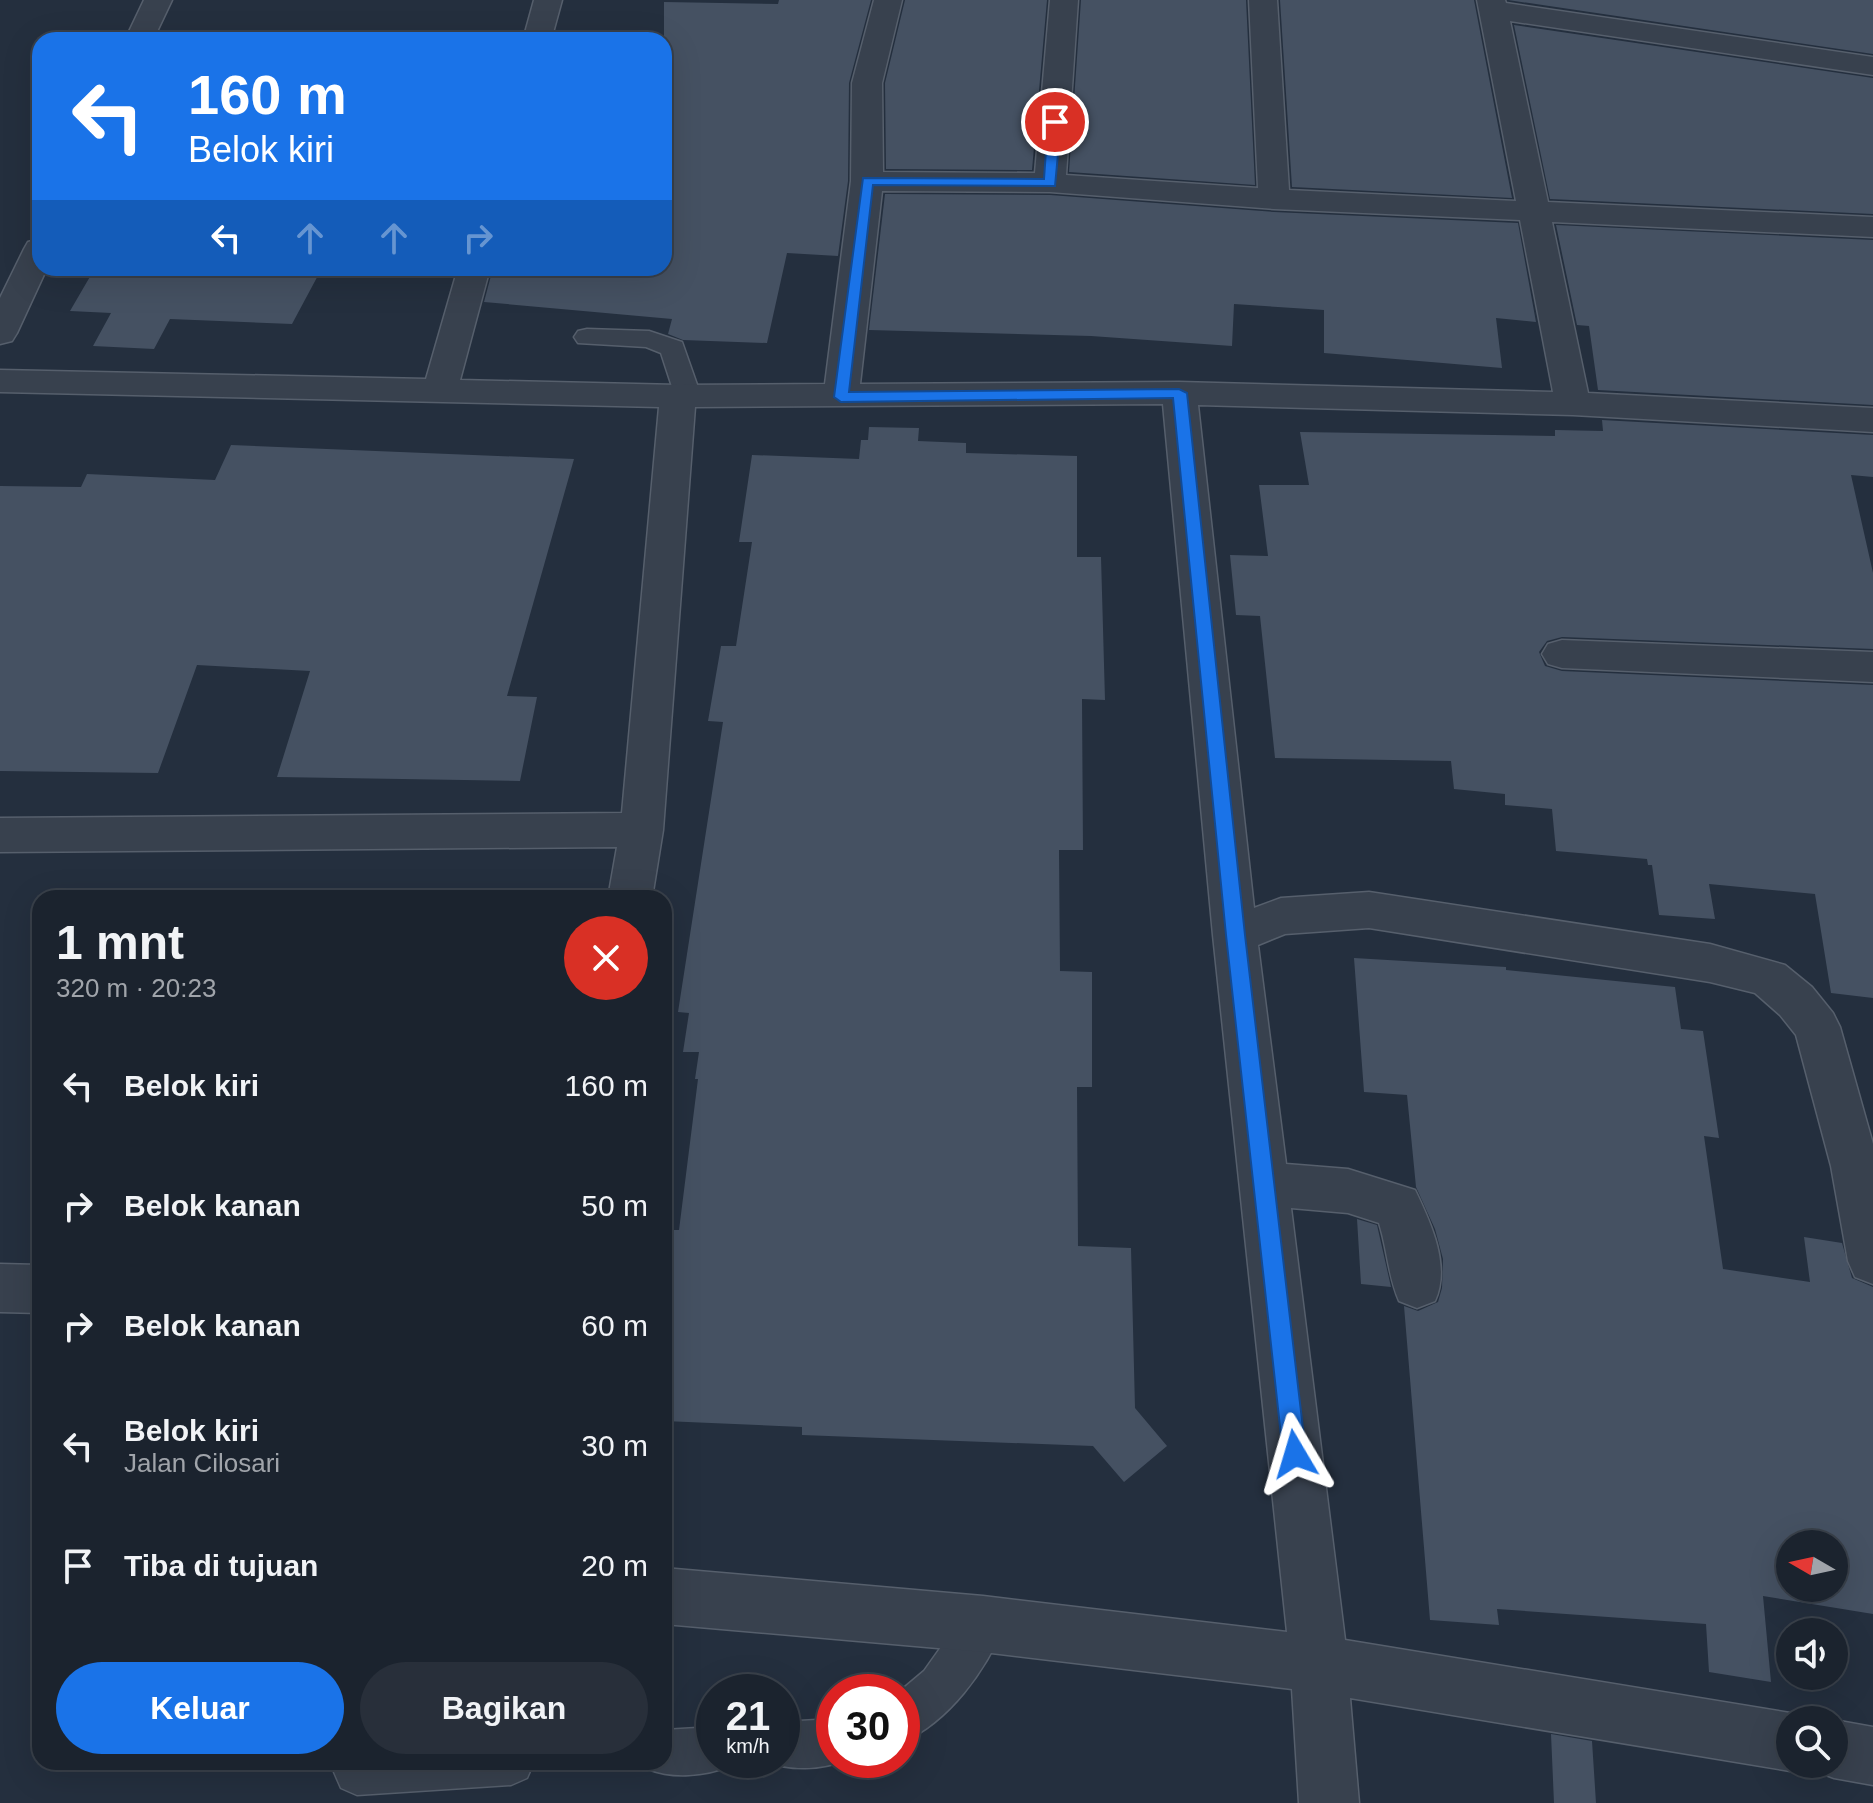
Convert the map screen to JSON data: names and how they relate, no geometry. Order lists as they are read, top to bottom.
{
  "north": "left",
  "page": {
    "turn": ["160 m", "Belok kiri"],
    "heading": ["1 mnt", "320 m · 20:23"],
    "list": [
      {
        "name": "Belok kiri",
        "value": "160 m"
      },
      {
        "name": "Belok kanan",
        "value": "50 m"
      },
      {
        "name": "Belok kanan",
        "value": "60 m"
      },
      {
        "name": "Belok kiri",
        "note": "Jalan Cilosari",
        "value": "30 m"
      },
      {
        "name": "Tiba di tujuan",
        "value": "20 m"
      }
    ],
    "buttons": ["Keluar", "Bagikan"],
    "speed": "21 km/h",
    "limit": "30"
  }
}
